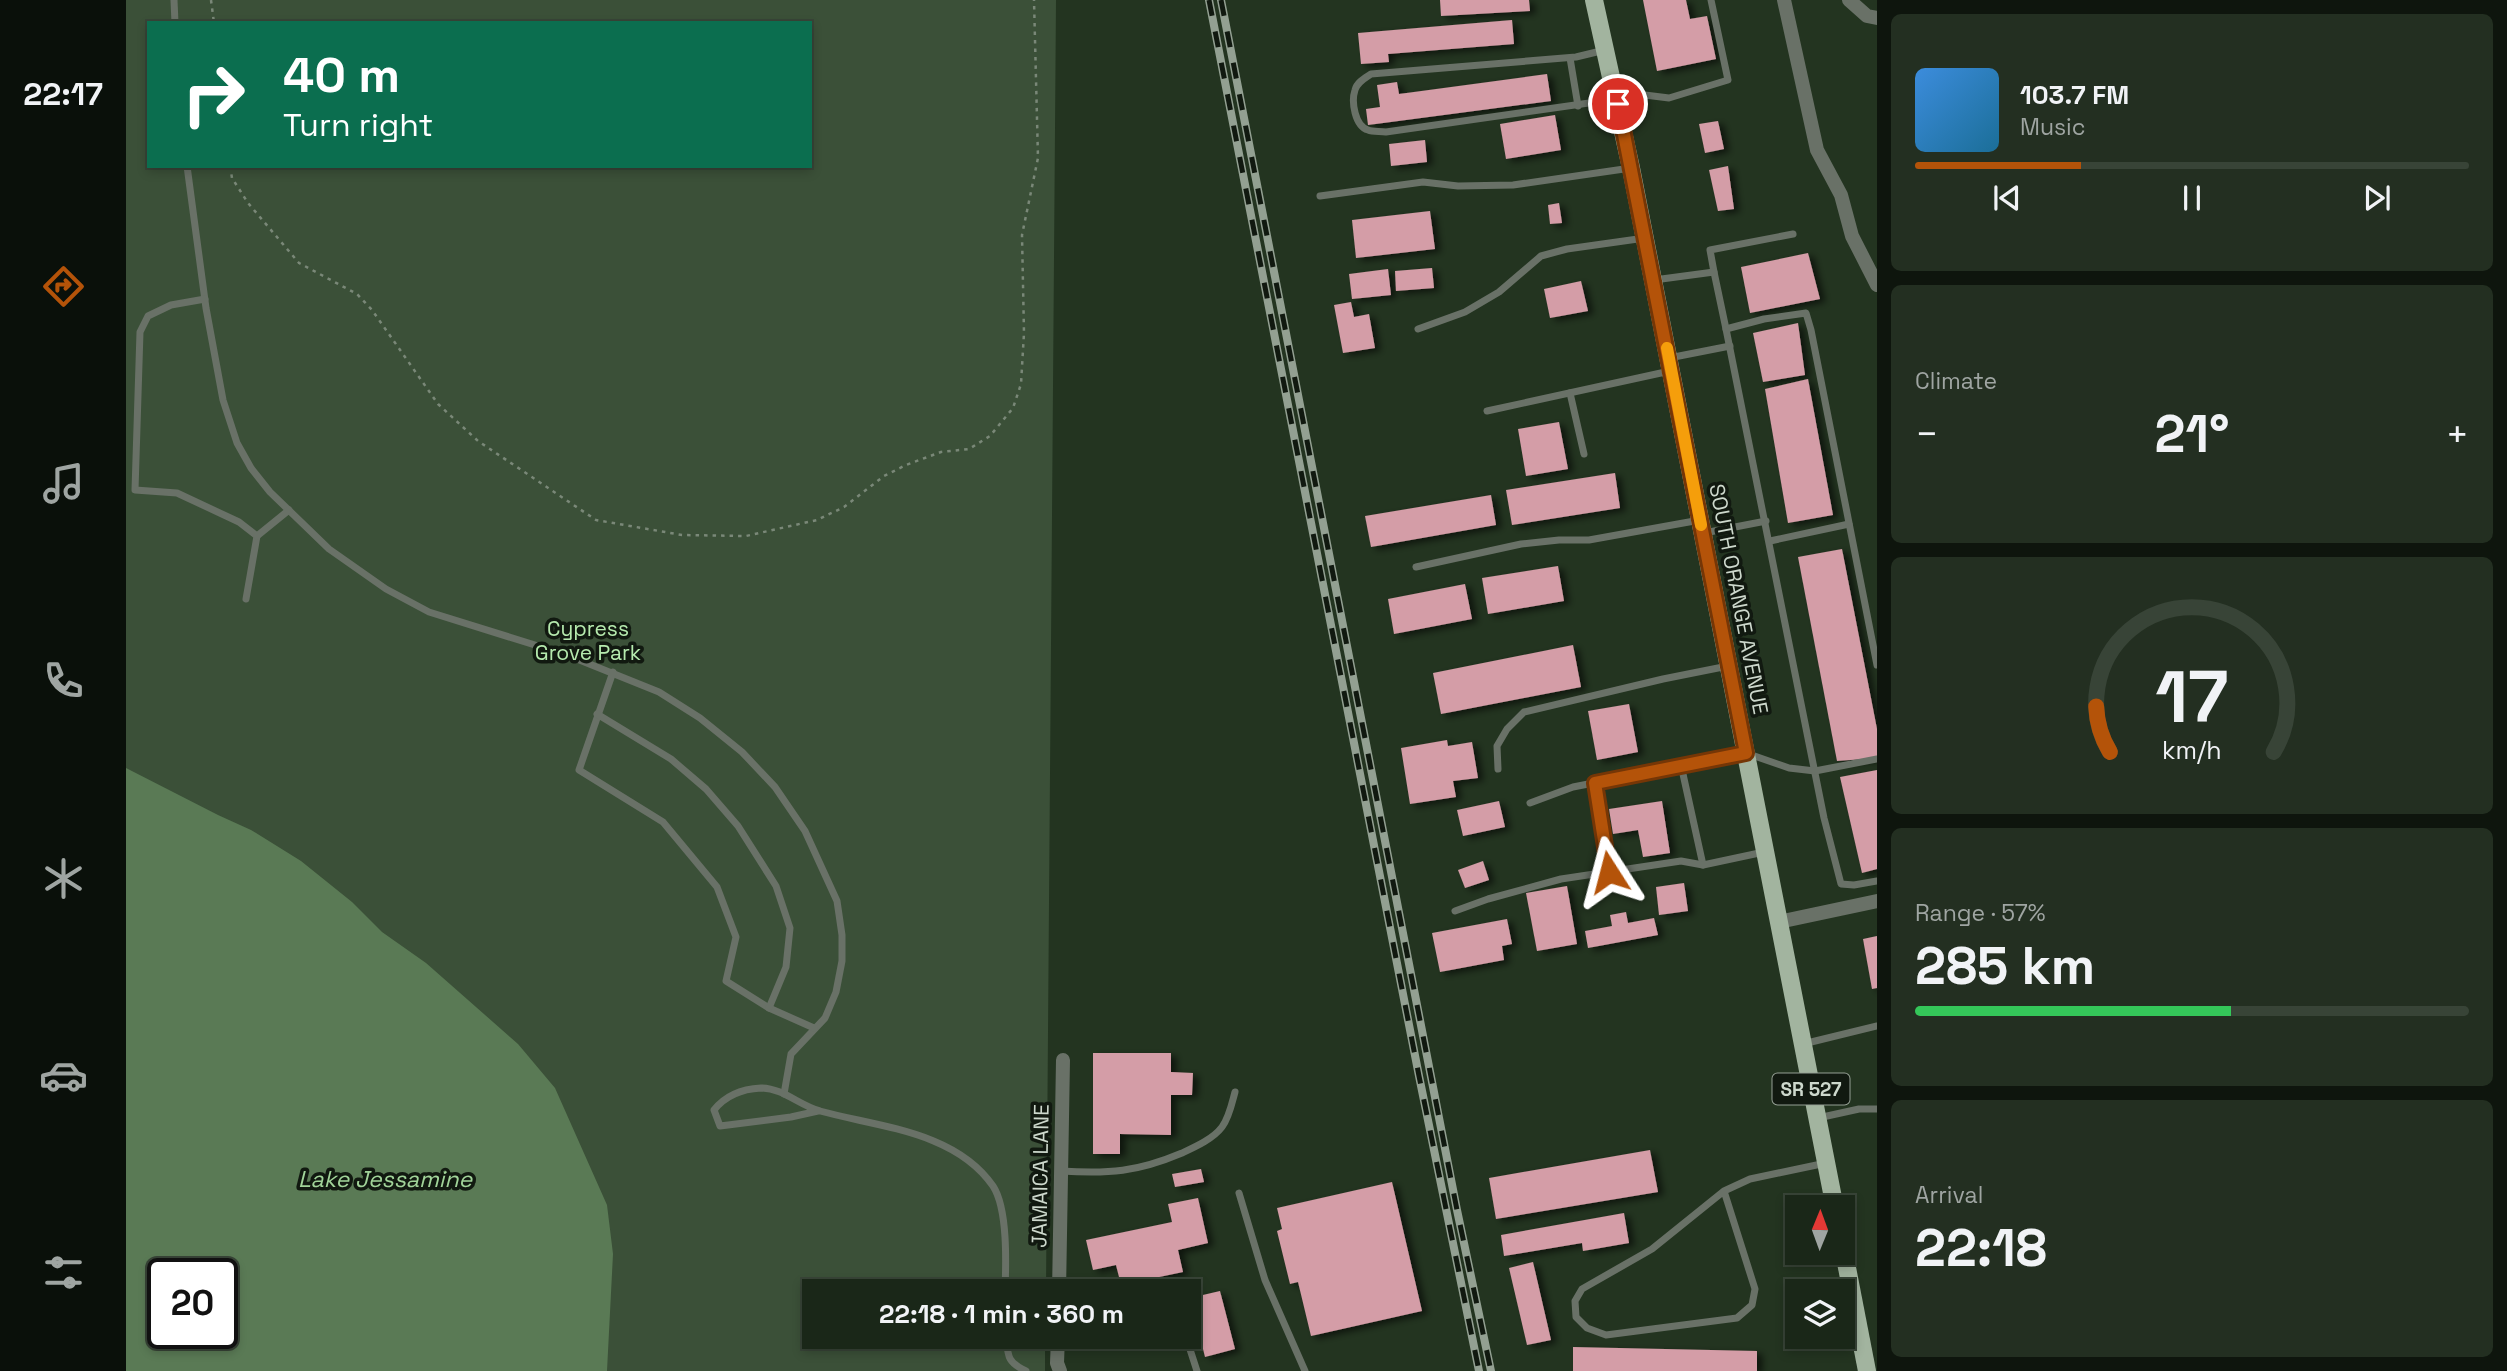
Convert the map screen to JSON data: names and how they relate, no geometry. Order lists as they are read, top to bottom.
{
  "streets": {
    "main road": ["SOUTH ORANGE AVENUE", "SR 527"],
    "street": ["JAMAICA LANE"]
  },
  "water": ["Lake Jessamine"],
  "parks": ["Cypress Grove Park"],
  "north": "top",
  "page": {
    "tabs": "22:17",
    "turn": ["40 m", "Turn right"],
    "song": ["103.7 FM", "Music"],
    "tile": [
      "Climate",
      ["Range · 57%", "285 km"],
      ["Arrival", "22:18"]
    ],
    "heat": ["−", "21°", "+"],
    "limit": "20",
    "trip": "22:18 · 1 min · 360 m",
    "gauge": ["17", "km/h"]
  }
}
